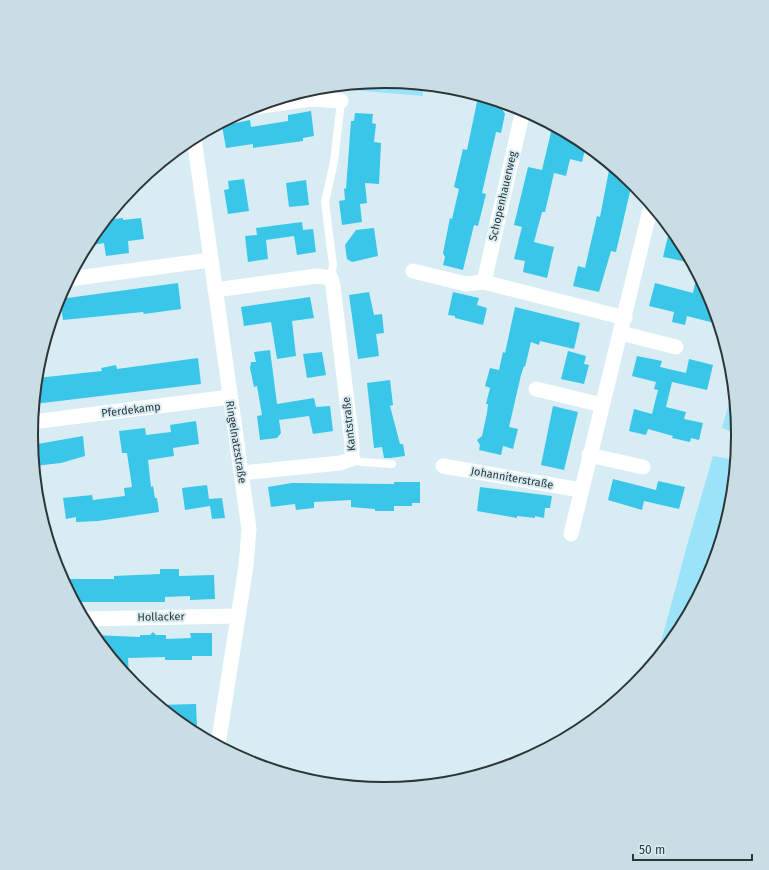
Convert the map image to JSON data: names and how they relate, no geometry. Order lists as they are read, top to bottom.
{
  "streets": {
    "street": [
      "Schopenhauerweg",
      "Pferdekamp",
      "Kantstraße",
      "Ringelnatzstraße",
      "Johanniterstraße",
      "Hollacker"
    ]
  },
  "crossings": [
    ["Pferdekamp", "Ringelnatzstraße"],
    ["Kantstraße", "Ringelnatzstraße"],
    ["Ringelnatzstraße", "Hollacker"]
  ],
  "scale_bar": "50 m"
}
